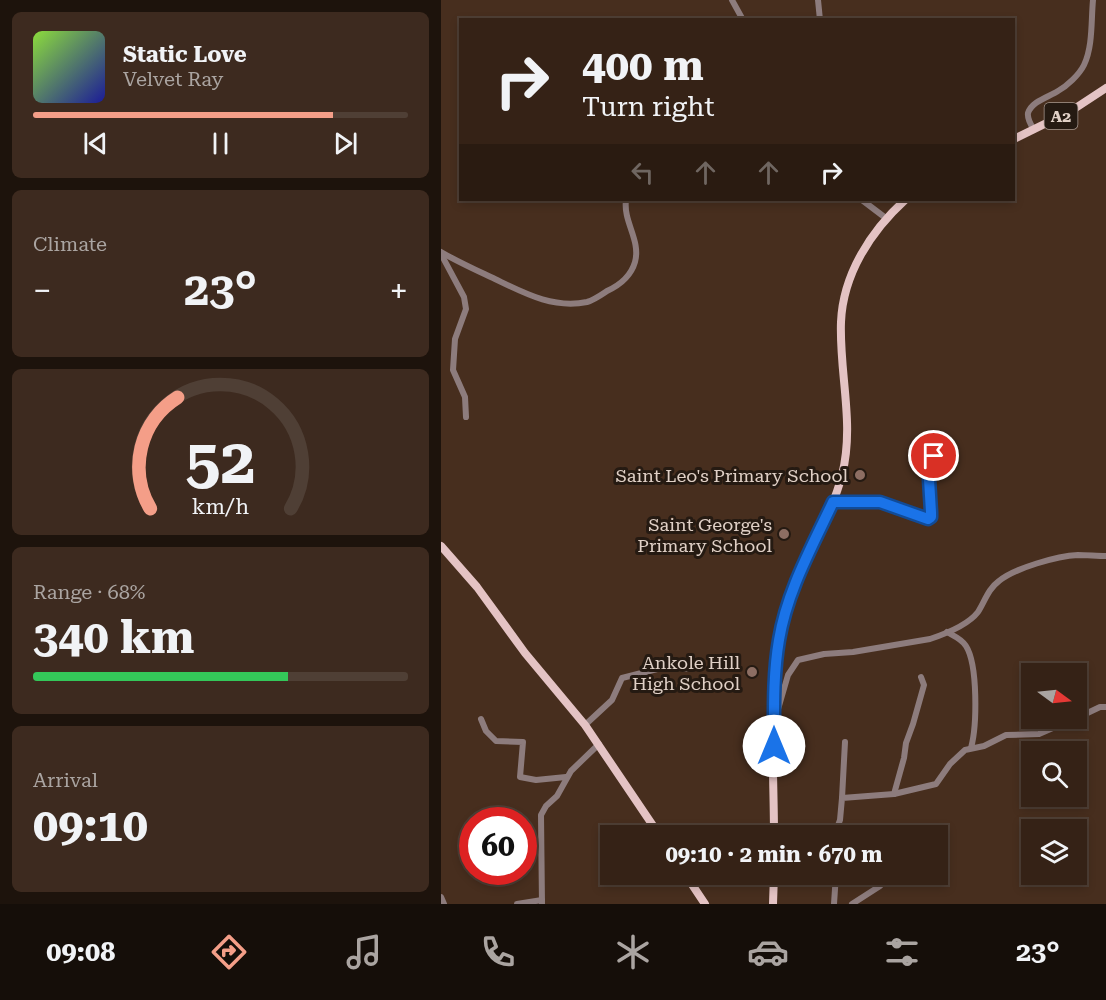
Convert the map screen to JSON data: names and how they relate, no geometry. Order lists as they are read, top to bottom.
{
  "streets": {
    "main road": ["A2"]
  },
  "places": ["Saint Leo's Primary School", "Saint George's Primary School", "Ankole Hill High School"],
  "north": "right",
  "page": {
    "turn": ["400 m", "Turn right"],
    "song": ["Static Love", "Velvet Ray"],
    "tile": [
      "Climate",
      ["Range · 68%", "340 km"],
      ["Arrival", "09:10"]
    ],
    "heat": ["−", "23°", "+"],
    "limit": "60",
    "trip": "09:10 · 2 min · 670 m",
    "tabs": ["09:08", "23°"],
    "gauge": ["52", "km/h"]
  }
}
